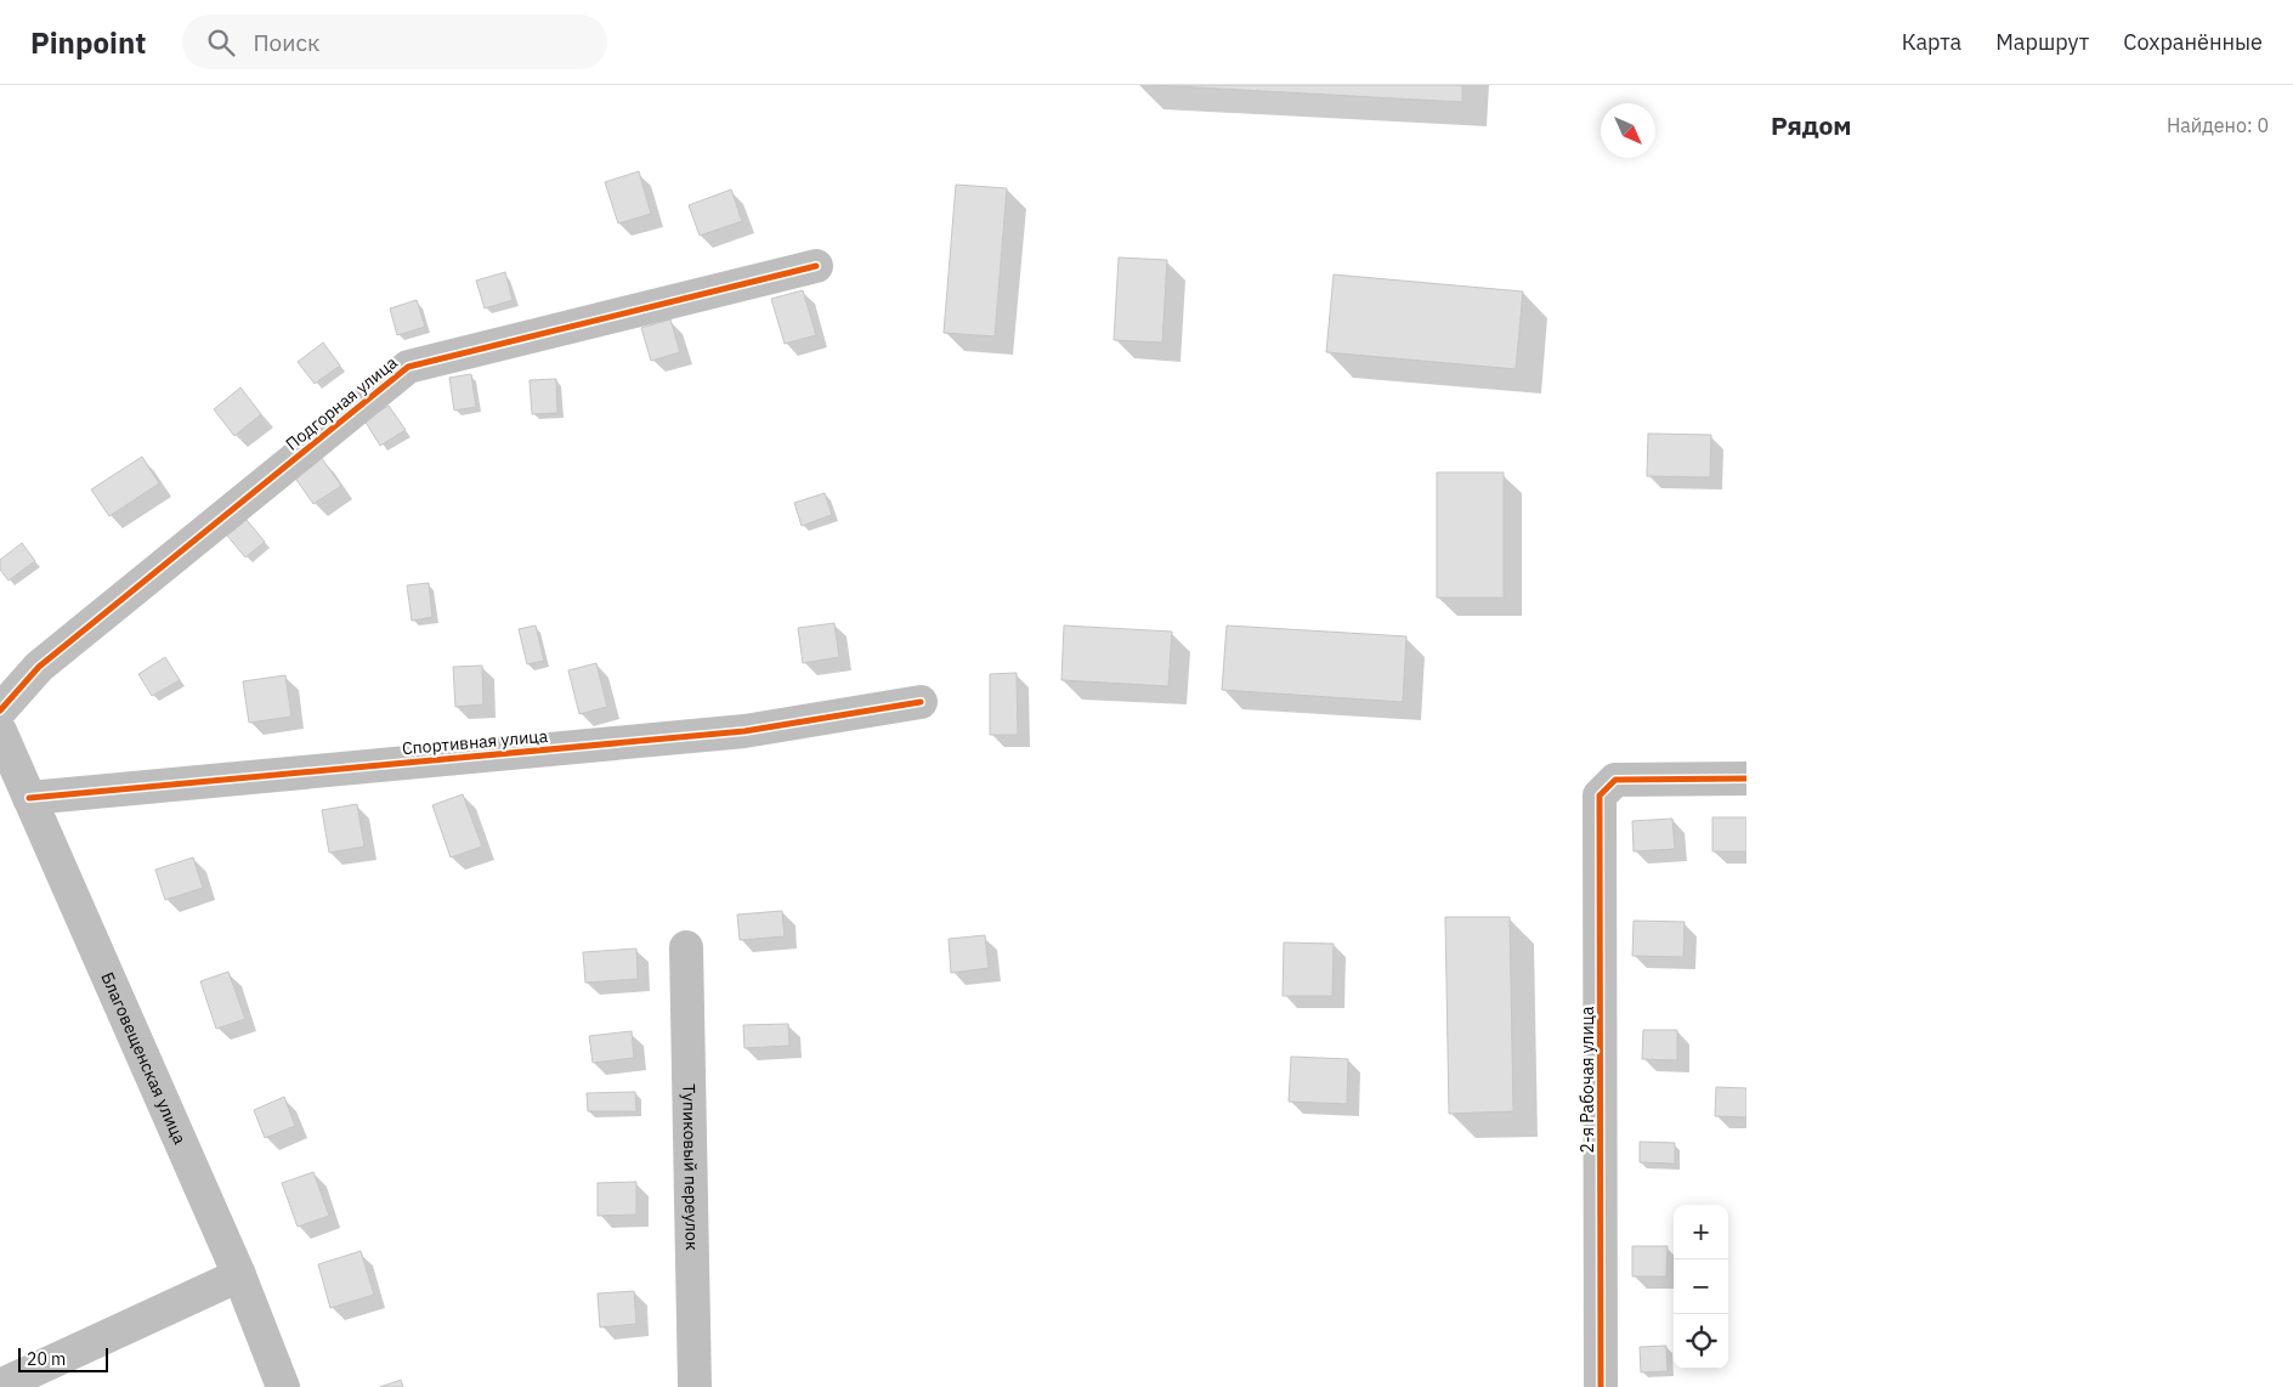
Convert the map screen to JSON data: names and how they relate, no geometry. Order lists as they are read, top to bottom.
{
  "streets": {
    "street": [
      "Подгорная улица",
      "Спортивная улица",
      "Благовещенская улица",
      "2-я Рабочая улица",
      "Тупиковый переулок"
    ]
  },
  "crossings": [
    ["Спортивная улица", "Благовещенская улица"]
  ],
  "scale_bar": "20 m",
  "north": "bottom right",
  "page": {
    "header": "Pinpoint",
    "search": "Поиск",
    "nav": ["Карта", "Маршрут", "Сохранённые"],
    "heading": ["Рядом", "Найдено: 0"],
    "map_buttons": ["+", "−"],
    "scale": "20 m"
  }
}
